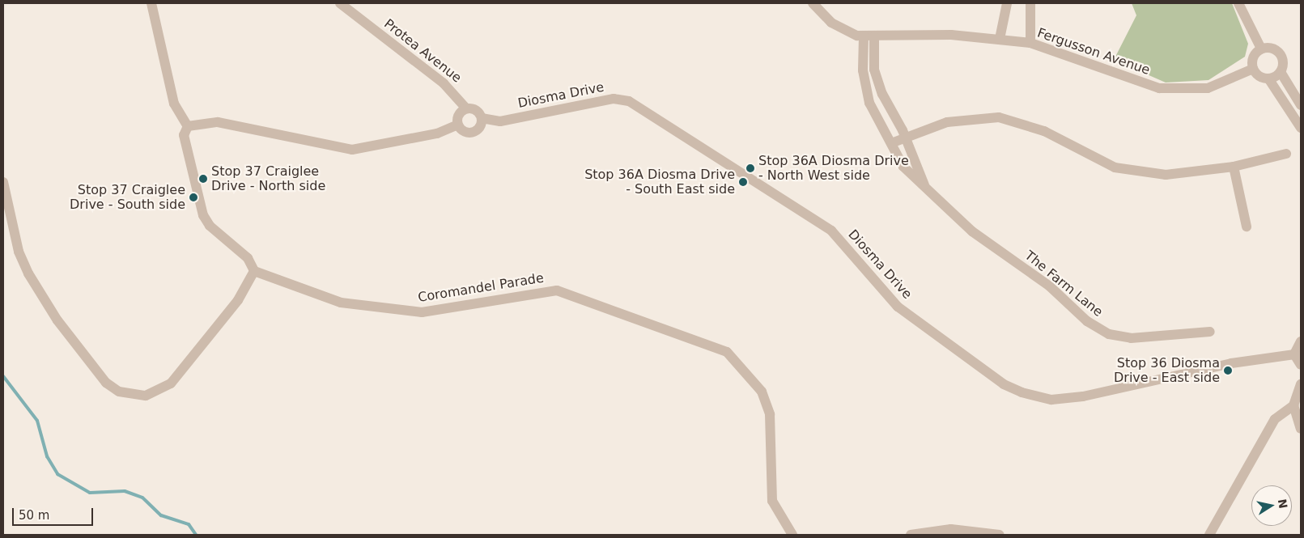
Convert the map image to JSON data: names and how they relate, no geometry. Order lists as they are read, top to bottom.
{
  "streets": {
    "street": [
      "Protea Avenue",
      "Fergusson Avenue",
      "Diosma Drive",
      "The Farm Lane",
      "Coromandel Parade"
    ]
  },
  "crossings": [
    ["Protea Avenue", "Diosma Drive"],
    ["Fergusson Avenue", "The Farm Lane"]
  ],
  "places": [
    "Stop 36A Diosma Drive - North West side",
    "Stop 37 Craiglee Drive - North side",
    "Stop 36A Diosma Drive - South East side",
    "Stop 37 Craiglee Drive - South side",
    "Stop 36 Diosma Drive - East side"
  ],
  "scale_bar": "50 m",
  "north": "right"
}
